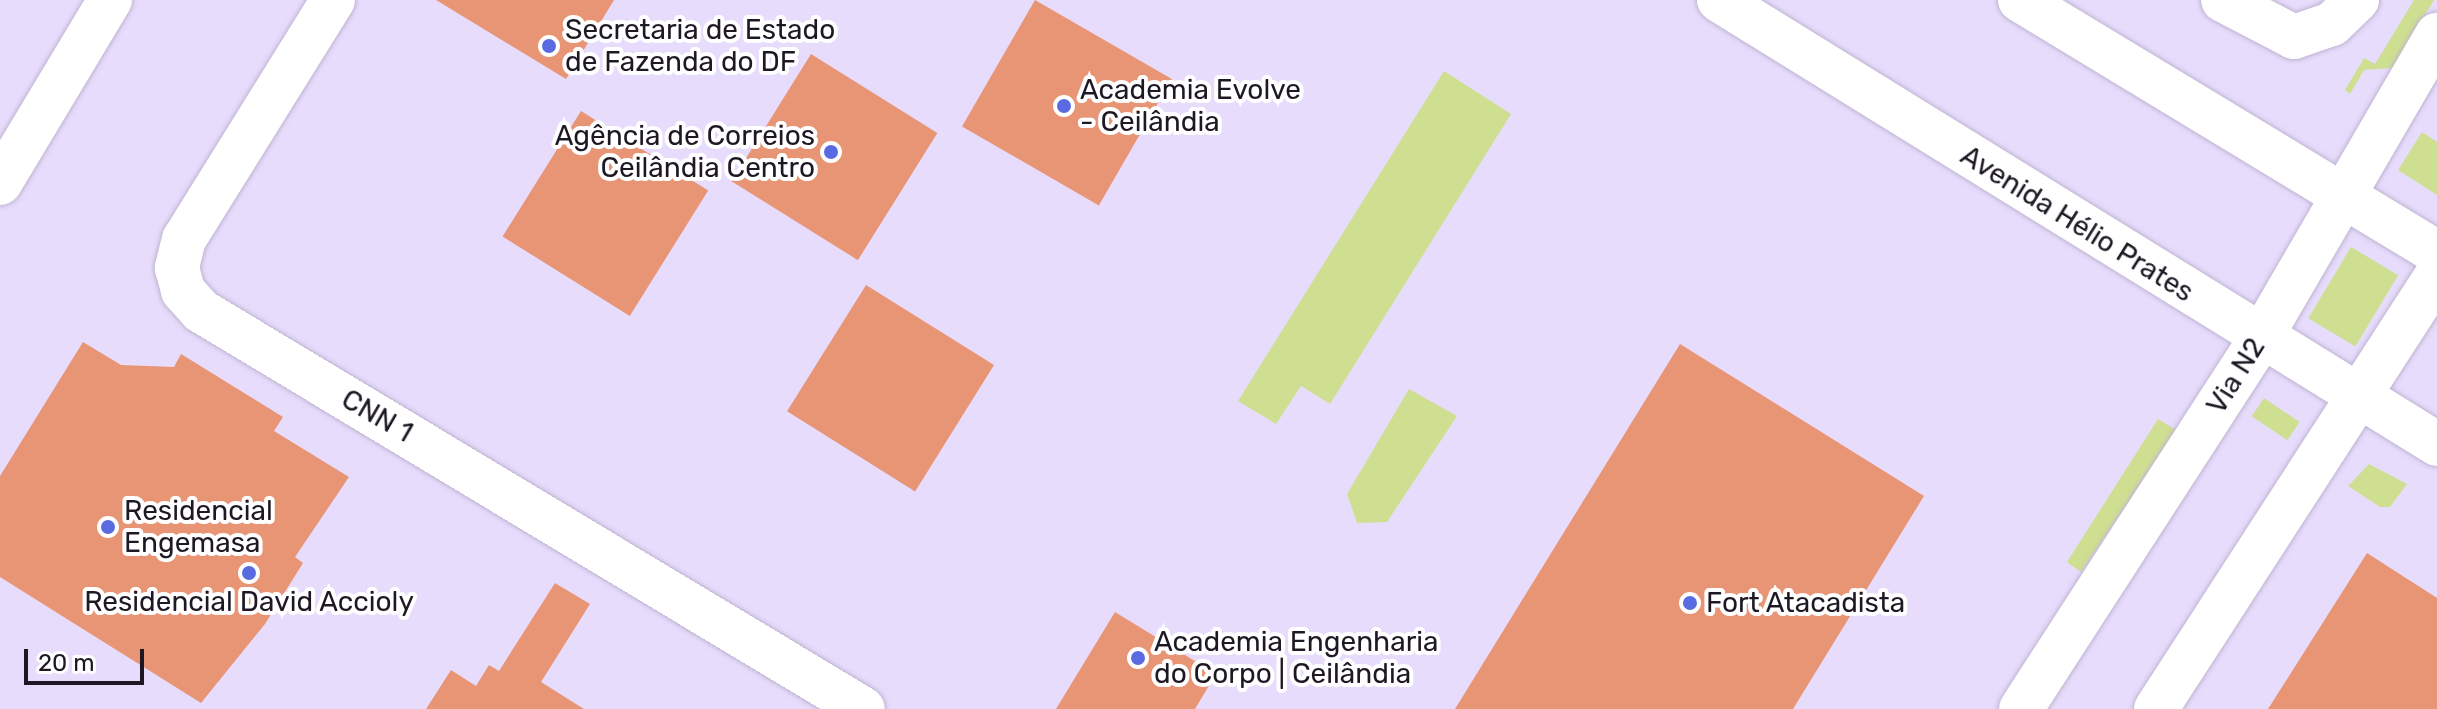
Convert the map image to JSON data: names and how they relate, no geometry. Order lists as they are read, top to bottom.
{
  "streets": {
    "main road": ["Avenida Hélio Prates", "Via N2", "CNN 1"]
  },
  "crossings": [
    ["Avenida Hélio Prates", "Via N2"]
  ],
  "places": [
    "Secretaria de Estado de Fazenda do DF",
    "Academia Evolve - Ceilândia",
    "Agência de Correios Ceilândia Centro",
    "Residencial Engemasa",
    "Residencial David Accioly",
    "Fort Atacadista",
    "Academia Engenharia do Corpo | Ceilândia"
  ],
  "scale_bar": "20 m"
}
